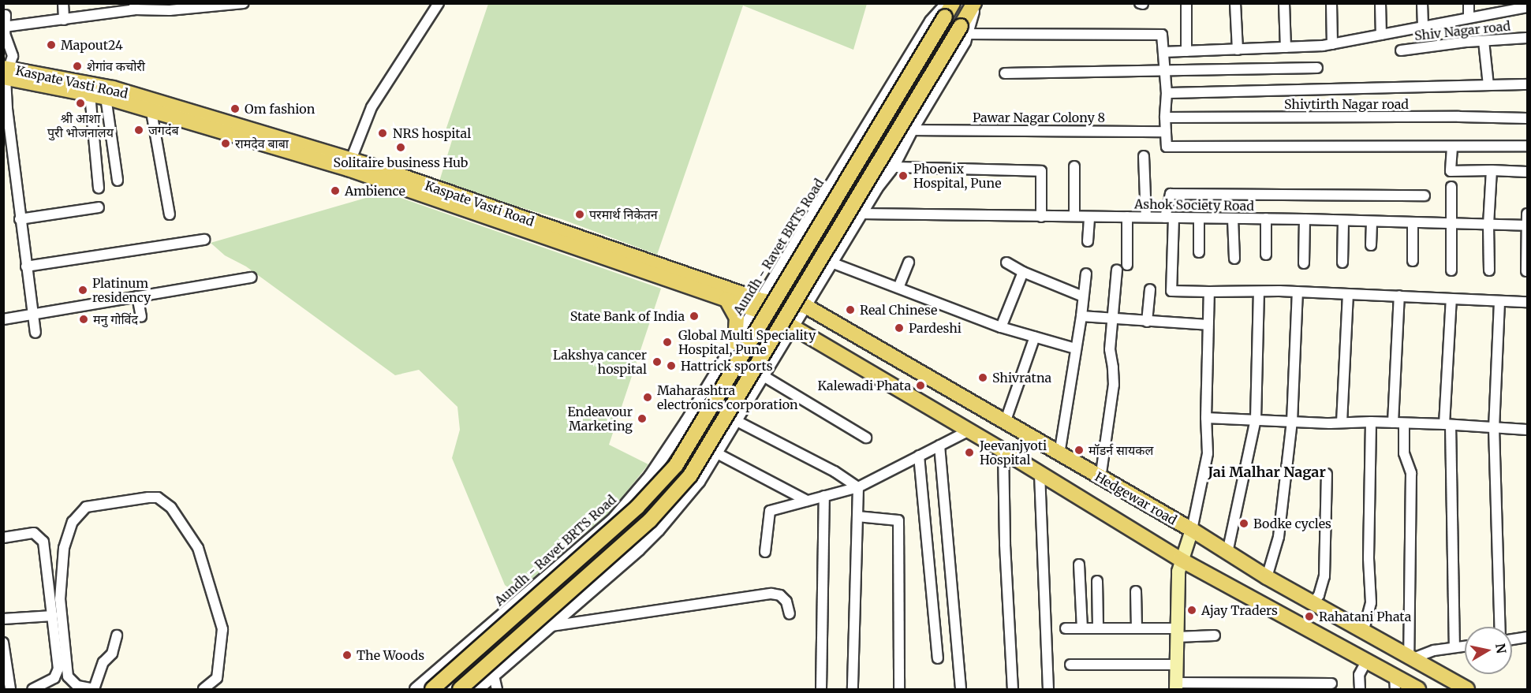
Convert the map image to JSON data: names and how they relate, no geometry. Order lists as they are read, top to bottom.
{
  "streets": {
    "main road": ["Kaspate Vasti Road", "Hedgewar road"],
    "street": [
      "Shiv Nagar road",
      "Shivtirth Nagar road",
      "Pawar Nagar Colony 8",
      "Ashok Society Road",
      "Aundh - Ravet BRTS Road"
    ]
  },
  "crossings": [
    ["Kaspate Vasti Road", "Aundh - Ravet BRTS Road"]
  ],
  "districts": ["Jai Malhar Nagar"],
  "places": [
    "Mapout24",
    "शेगांव कचोरी",
    "श्री आशा पुरी भोजनालय",
    "Om fashion",
    "जगदंब",
    "NRS hospital",
    "रामदेव बाबा",
    "Solitaire business Hub",
    "Phoenix Hospital, Pune",
    "Ambience",
    "परमार्थ निकेतन",
    "Platinum residency",
    "Real Chinese",
    "State Bank of India",
    "मनु गोविंद",
    "Pardeshi",
    "Global Multi Speciality Hospital, Pune",
    "Lakshya cancer hospital",
    "Hattrick sports",
    "Shivratna",
    "Kalewadi Phata",
    "Maharashtra electronics corporation",
    "Endeavour Marketing",
    "मॉडर्न सायकल",
    "Jeevanjyoti Hospital",
    "Bodke cycles",
    "Ajay Traders",
    "Rahatani Phata",
    "The Woods"
  ],
  "north": "right"
}
